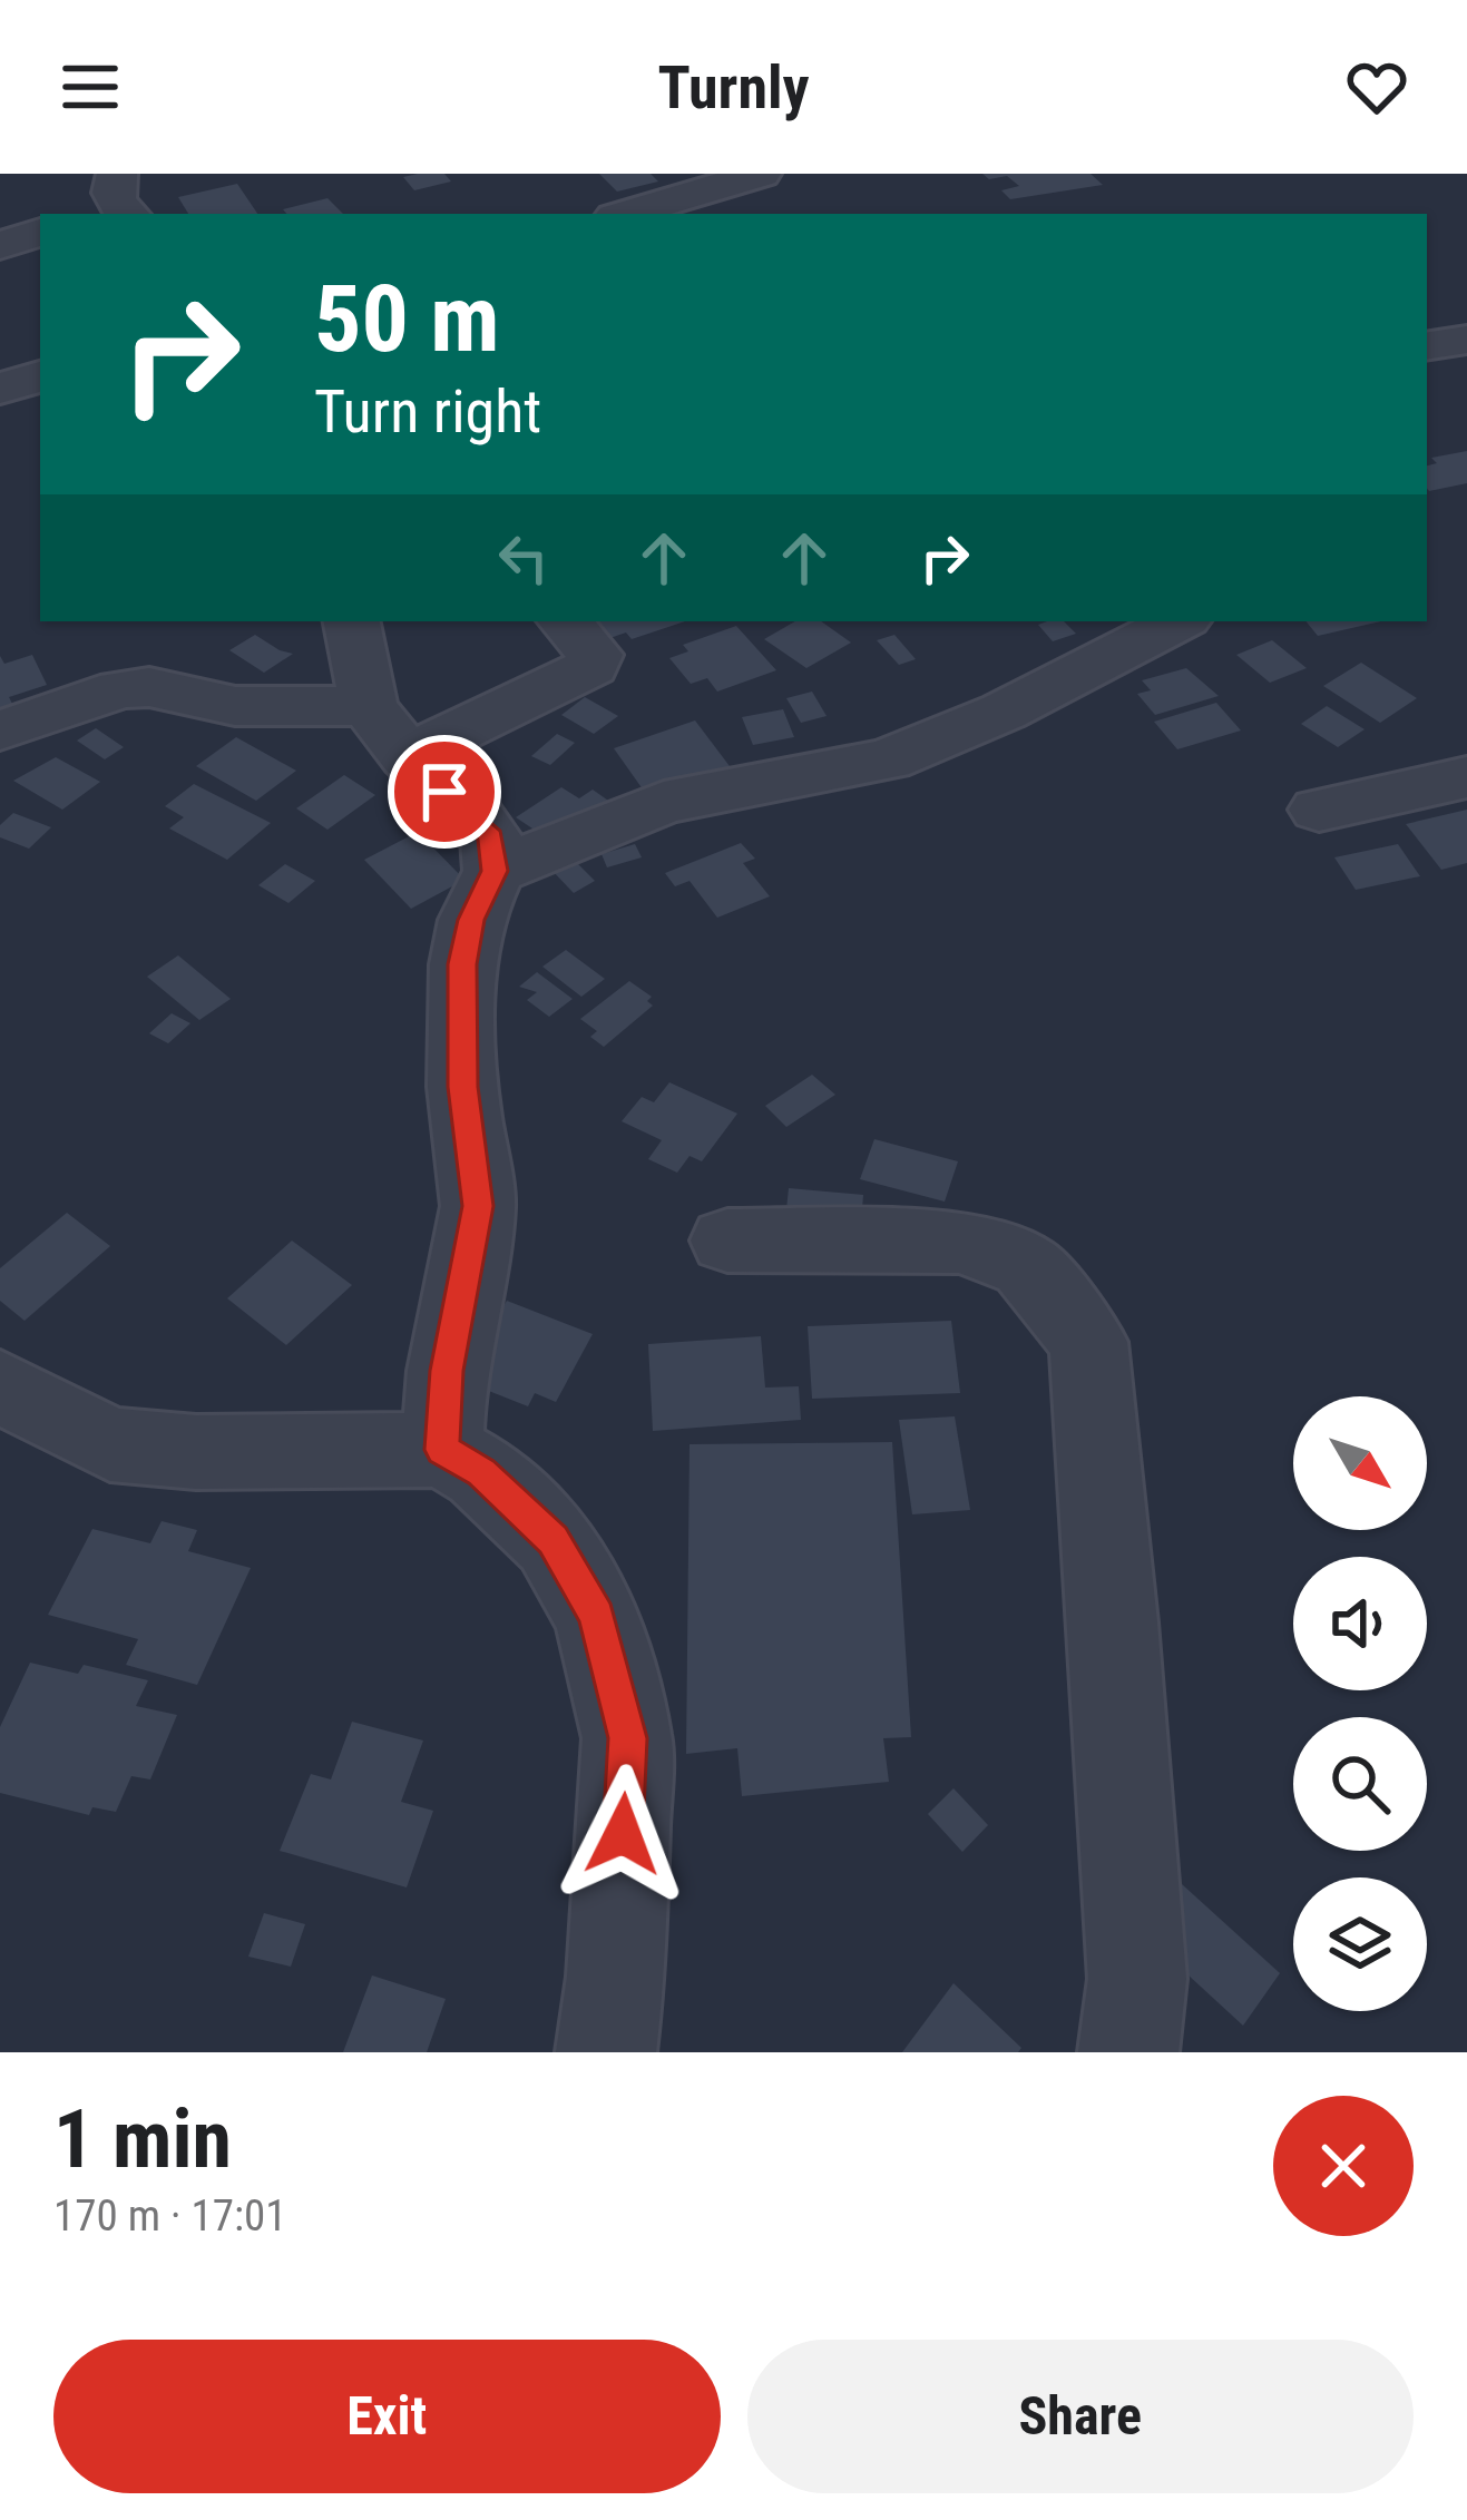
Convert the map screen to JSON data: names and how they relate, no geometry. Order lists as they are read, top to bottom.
{
  "north": "bottom right",
  "page": {
    "header": "Turnly",
    "turn": ["50 m", "Turn right"],
    "heading": ["1 min", "170 m · 17:01"],
    "buttons": ["Exit", "Share"]
  }
}
